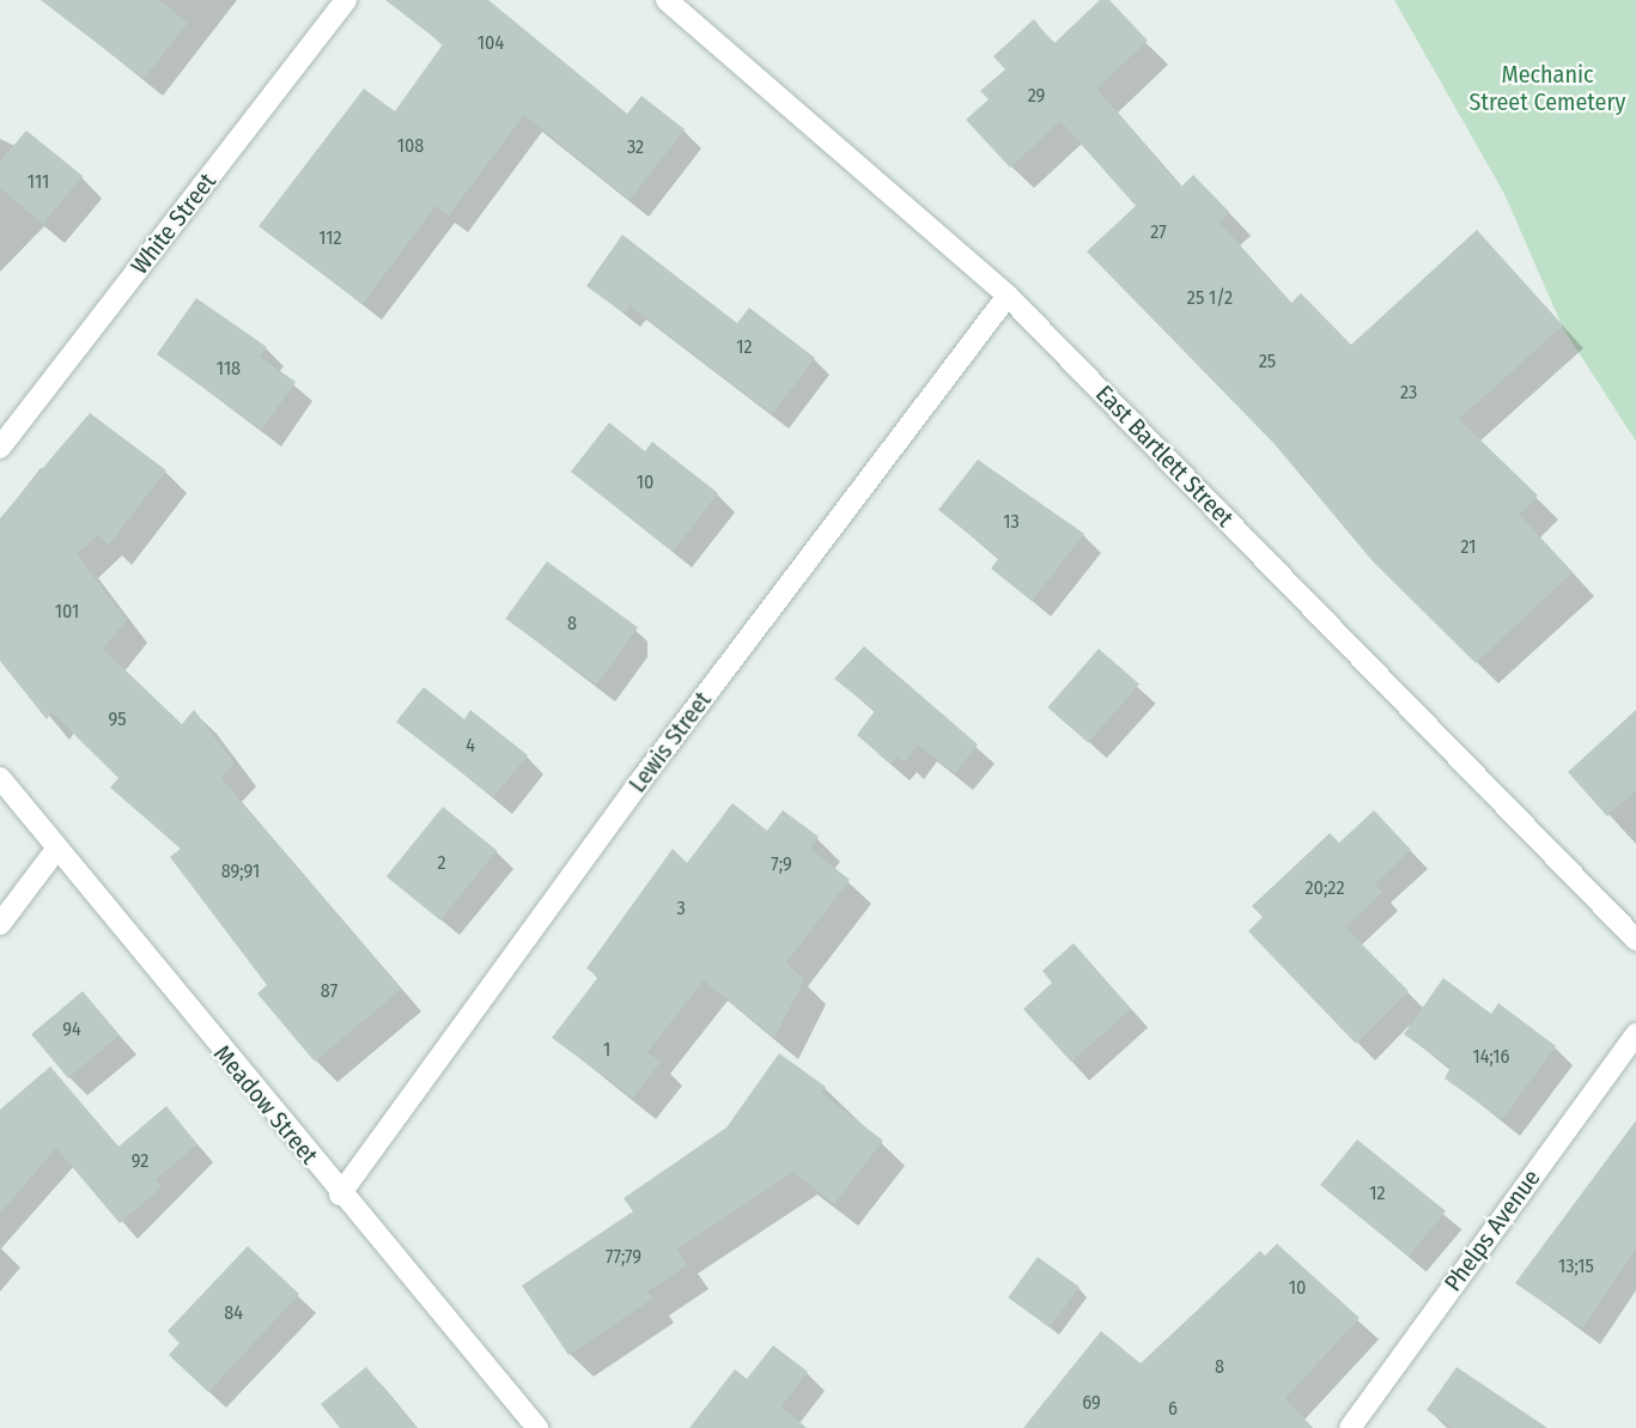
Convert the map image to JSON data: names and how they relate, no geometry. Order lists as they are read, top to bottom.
{
  "streets": {
    "street": [
      "White Street",
      "East Bartlett Street",
      "Lewis Street",
      "Meadow Street",
      "Phelps Avenue"
    ]
  },
  "crossings": [
    ["East Bartlett Street", "Lewis Street"],
    ["Lewis Street", "Meadow Street"]
  ],
  "parks": ["Mechanic Street Cemetery"],
  "house_numbers": [
    "104",
    "29",
    "108",
    "32",
    "111",
    "27",
    "112",
    "25 1/2",
    "12",
    "25",
    "118",
    "23",
    "10",
    "13",
    "21",
    "101",
    "8",
    "95",
    "4",
    "2",
    "7;9",
    "89;91",
    "20;22",
    "3",
    "87",
    "94",
    "1",
    "14;16",
    "92",
    "12",
    "77;79",
    "13;15",
    "10",
    "84",
    "8",
    "69",
    "6"
  ]
}
